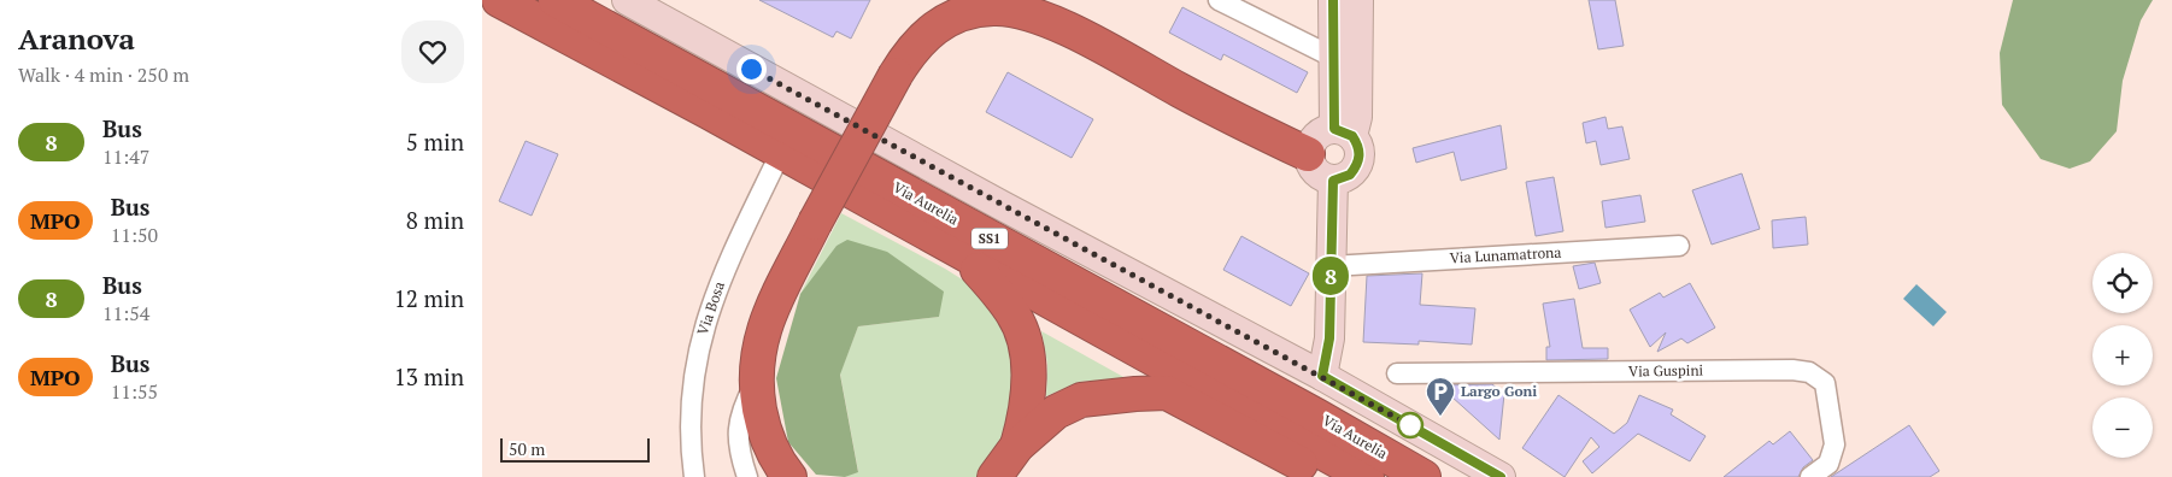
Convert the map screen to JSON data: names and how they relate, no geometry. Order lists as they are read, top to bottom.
{
  "streets": {
    "highway": ["Via Aurelia", "SS1"],
    "street": ["Via Lunamatrona", "Via Bosa", "Via Guspini"]
  },
  "crossings": [
    ["Via Aurelia", "Via Bosa"]
  ],
  "places": {
    "parking": ["Largo Goni"]
  },
  "lines": ["bus line 8"],
  "scale_bar": "50 m",
  "page": {
    "heading": ["Aranova", "Walk · 4 min · 250 m"],
    "on_map": "8",
    "list": [
      {
        "mark": "8",
        "name": "Bus",
        "note": "11:47",
        "value": "5 min"
      },
      {
        "mark": "MPO",
        "name": "Bus",
        "note": "11:50",
        "value": "8 min"
      },
      {
        "mark": "8",
        "name": "Bus",
        "note": "11:54",
        "value": "12 min"
      },
      {
        "mark": "MPO",
        "name": "Bus",
        "note": "11:55",
        "value": "13 min"
      }
    ],
    "map_buttons": ["+", "−"],
    "scale": "50 m"
  }
}
